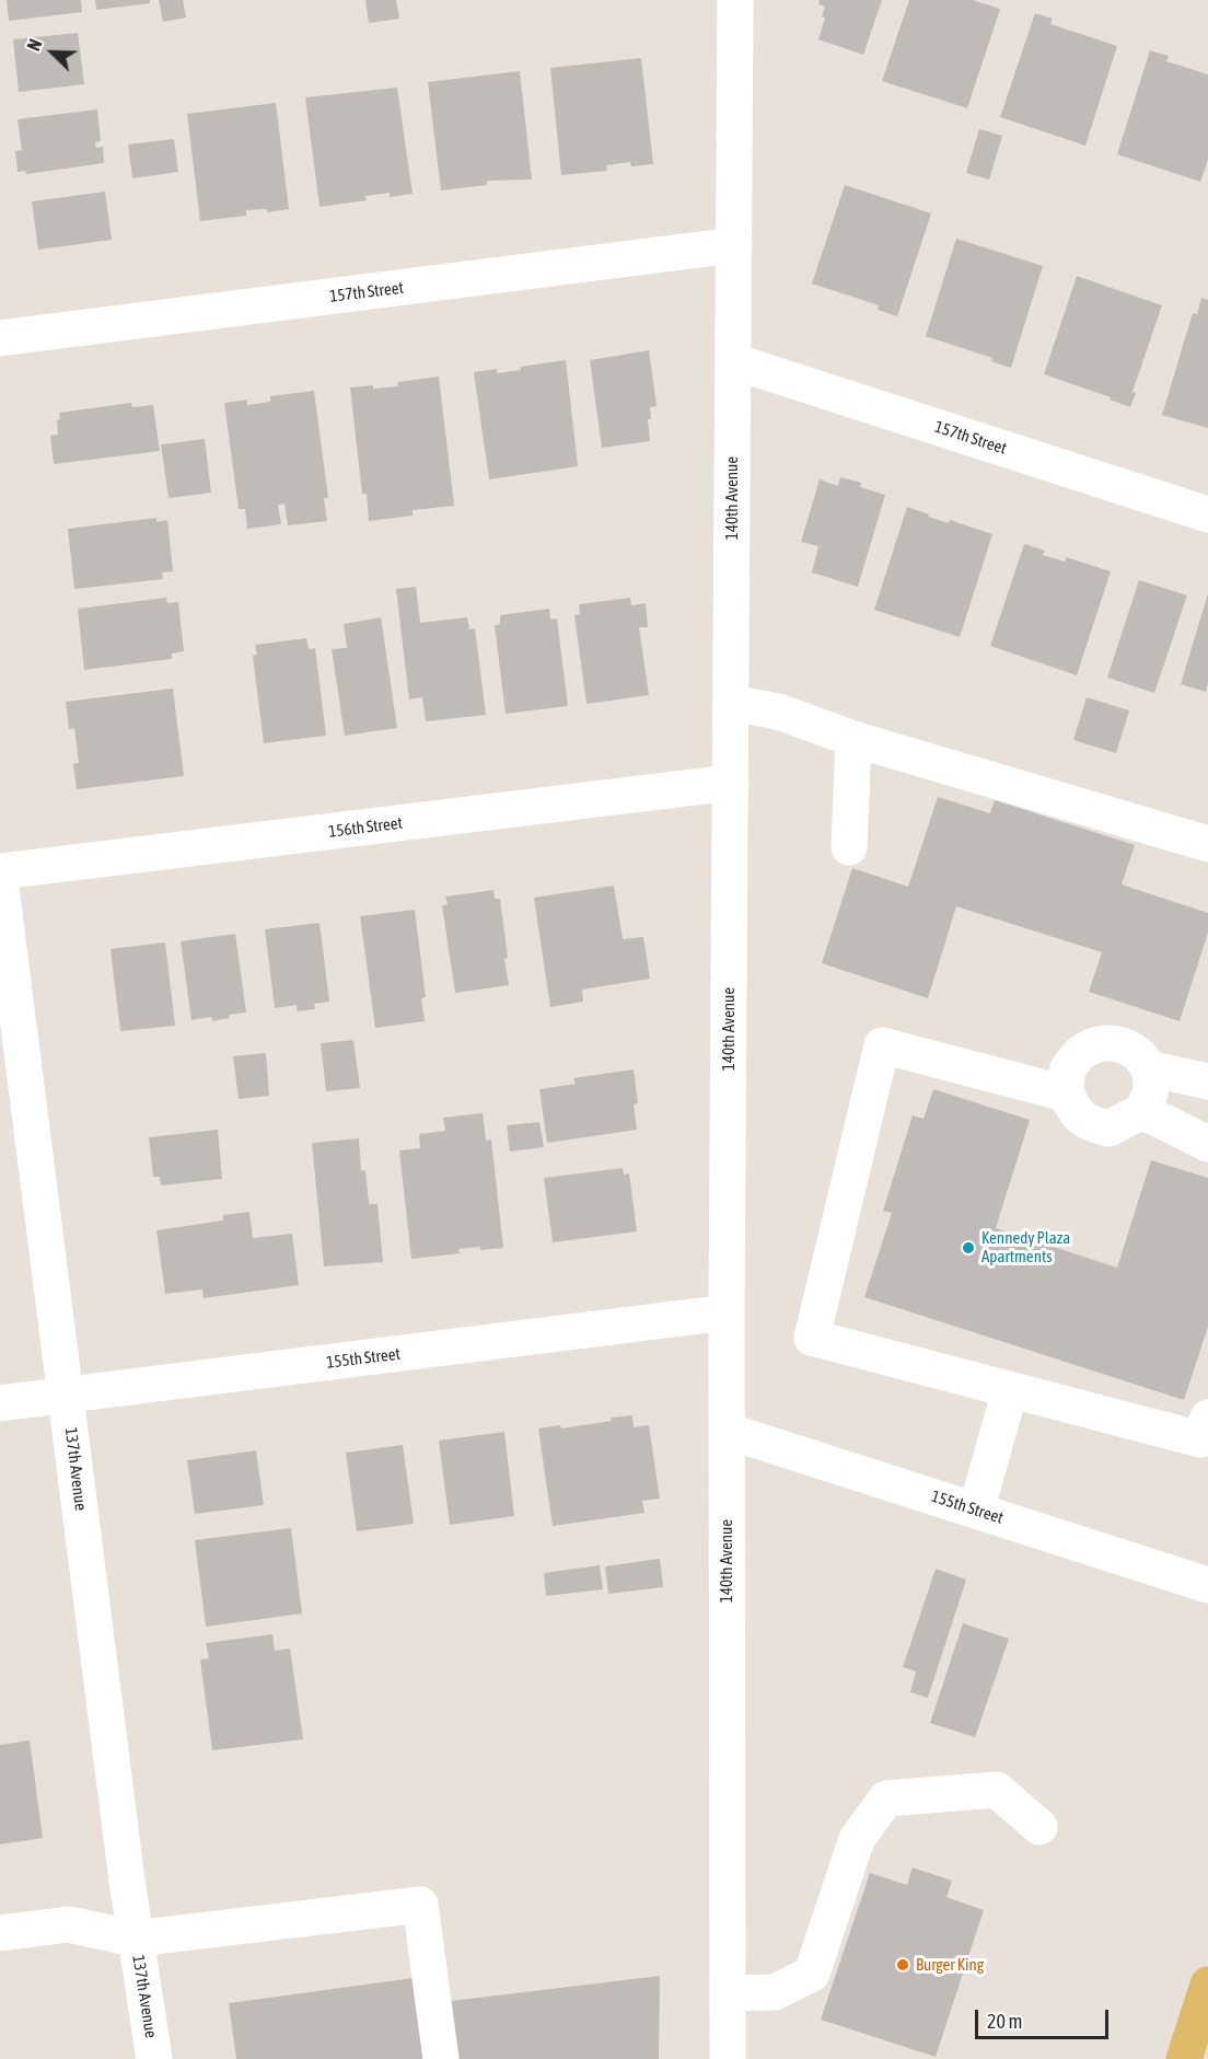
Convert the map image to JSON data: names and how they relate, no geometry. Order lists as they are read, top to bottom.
{
  "streets": {
    "street": [
      "157th Street",
      "140th Avenue",
      "156th Street",
      "155th Street",
      "137th Avenue"
    ]
  },
  "crossings": [
    ["157th Street", "140th Avenue"],
    ["140th Avenue", "156th Street"],
    ["140th Avenue", "155th Street"],
    ["155th Street", "137th Avenue"]
  ],
  "places": ["Kennedy Plaza Apartments", "Burger King"],
  "scale_bar": "20 m",
  "north": "top left"
}
